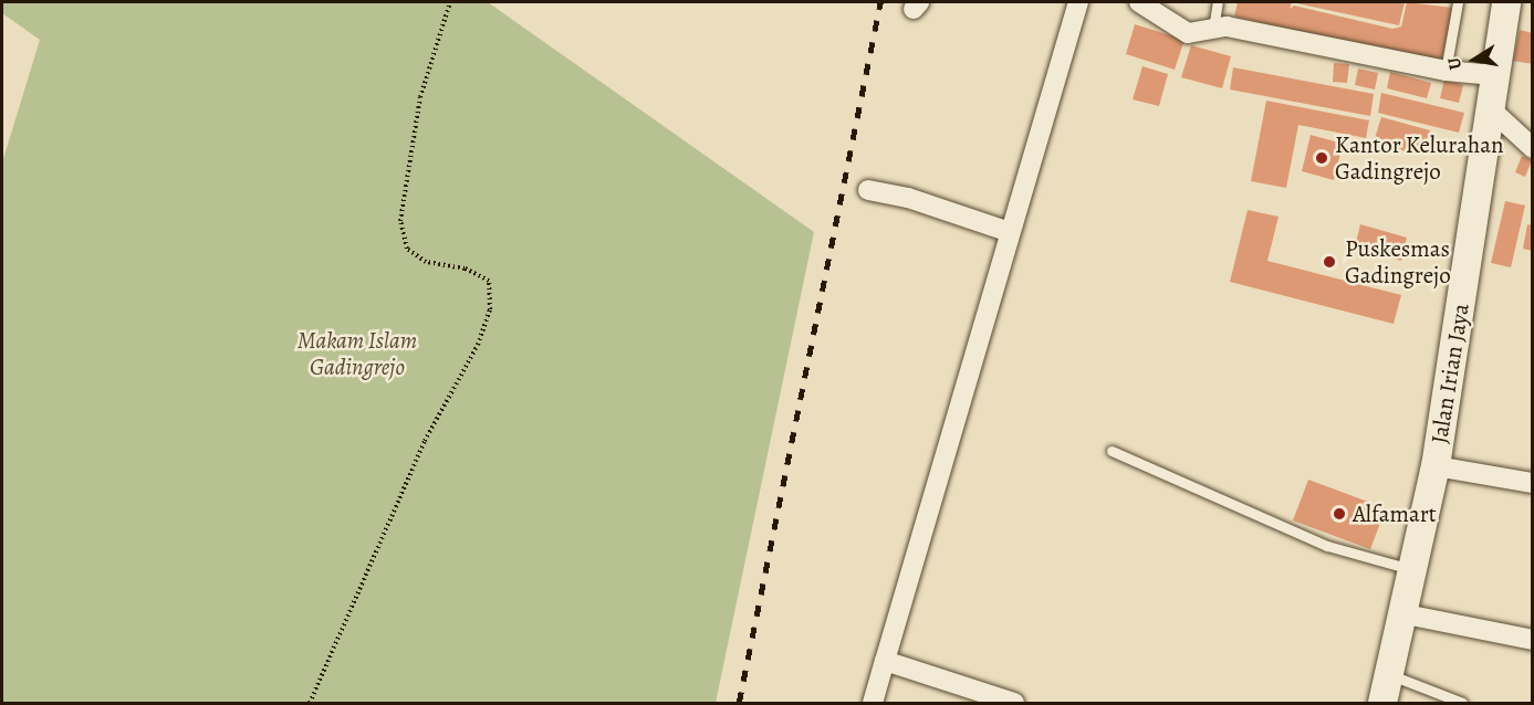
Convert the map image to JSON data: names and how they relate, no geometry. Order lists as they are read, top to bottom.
{
  "streets": {
    "street": ["Jalan Irian Jaya"]
  },
  "parks": ["Makam Islam Gadingrejo"],
  "places": ["Kantor Kelurahan Gadingrejo", "Puskesmas Gadingrejo", "Alfamart"],
  "north": "left"
}
